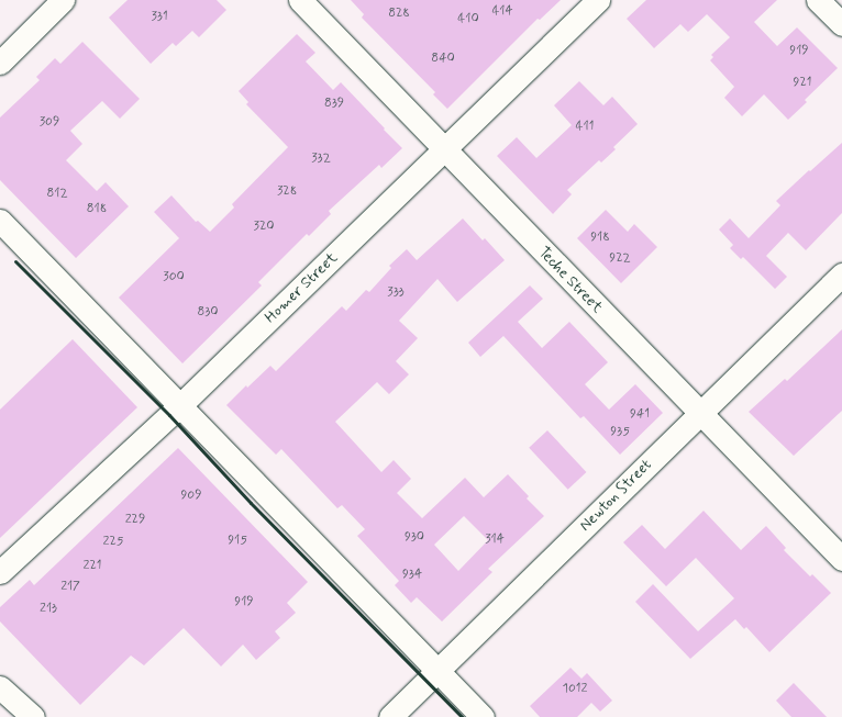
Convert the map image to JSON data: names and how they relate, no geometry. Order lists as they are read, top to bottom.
{
  "streets": {
    "street": ["Teche Street", "Homer Street", "Newton Street"]
  },
  "crossings": [
    ["Teche Street", "Homer Street"],
    ["Teche Street", "Newton Street"]
  ],
  "house_numbers": [
    "414",
    "828",
    "331",
    "410",
    "919",
    "840",
    "921",
    "839",
    "309",
    "411",
    "332",
    "328",
    "812",
    "818",
    "320",
    "918",
    "922",
    "300",
    "333",
    "830",
    "941",
    "935",
    "909",
    "229",
    "930",
    "314",
    "915",
    "225",
    "221",
    "934",
    "217",
    "919",
    "213",
    "1012"
  ]
}
